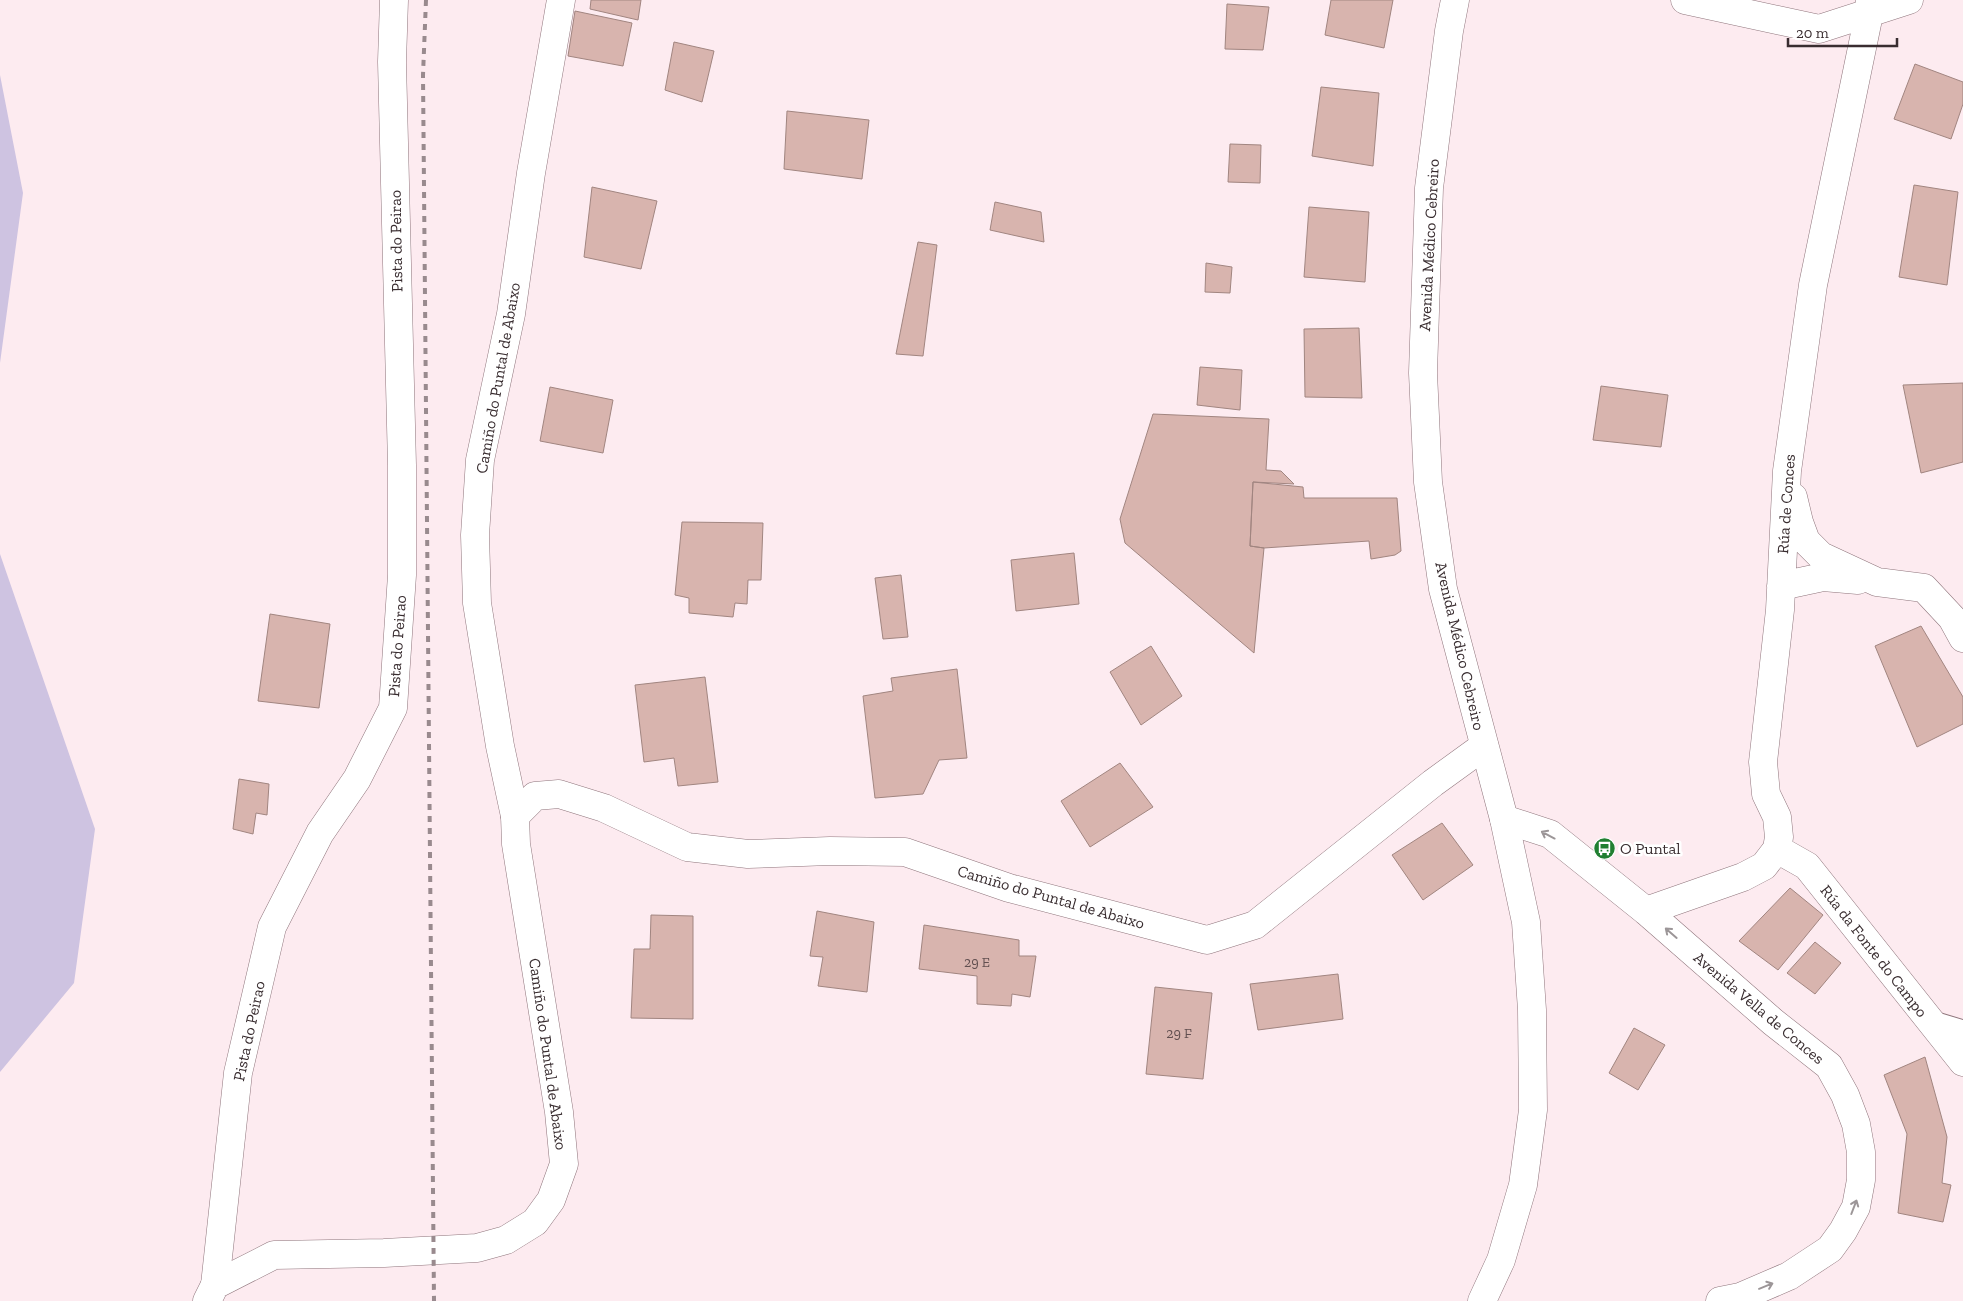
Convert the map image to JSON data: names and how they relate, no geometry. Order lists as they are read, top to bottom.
{
  "streets": {
    "street": [
      "Pista do Peirao",
      "Avenida Médico Cebreiro",
      "Camiño do Puntal de Abaixo",
      "Rúa de Conces",
      "Rúa da Fonte do Campo",
      "Avenida Vella de Conces"
    ]
  },
  "crossings": [
    ["Pista do Peirao", "Camiño do Puntal de Abaixo"],
    ["Avenida Médico Cebreiro", "Camiño do Puntal de Abaixo"],
    ["Avenida Médico Cebreiro", "Avenida Vella de Conces"],
    ["Rúa de Conces", "Rúa da Fonte do Campo"]
  ],
  "places": {
    "bus stop": ["O Puntal"]
  },
  "house_numbers": ["29 E", "29 F"],
  "scale_bar": "20 m"
}
